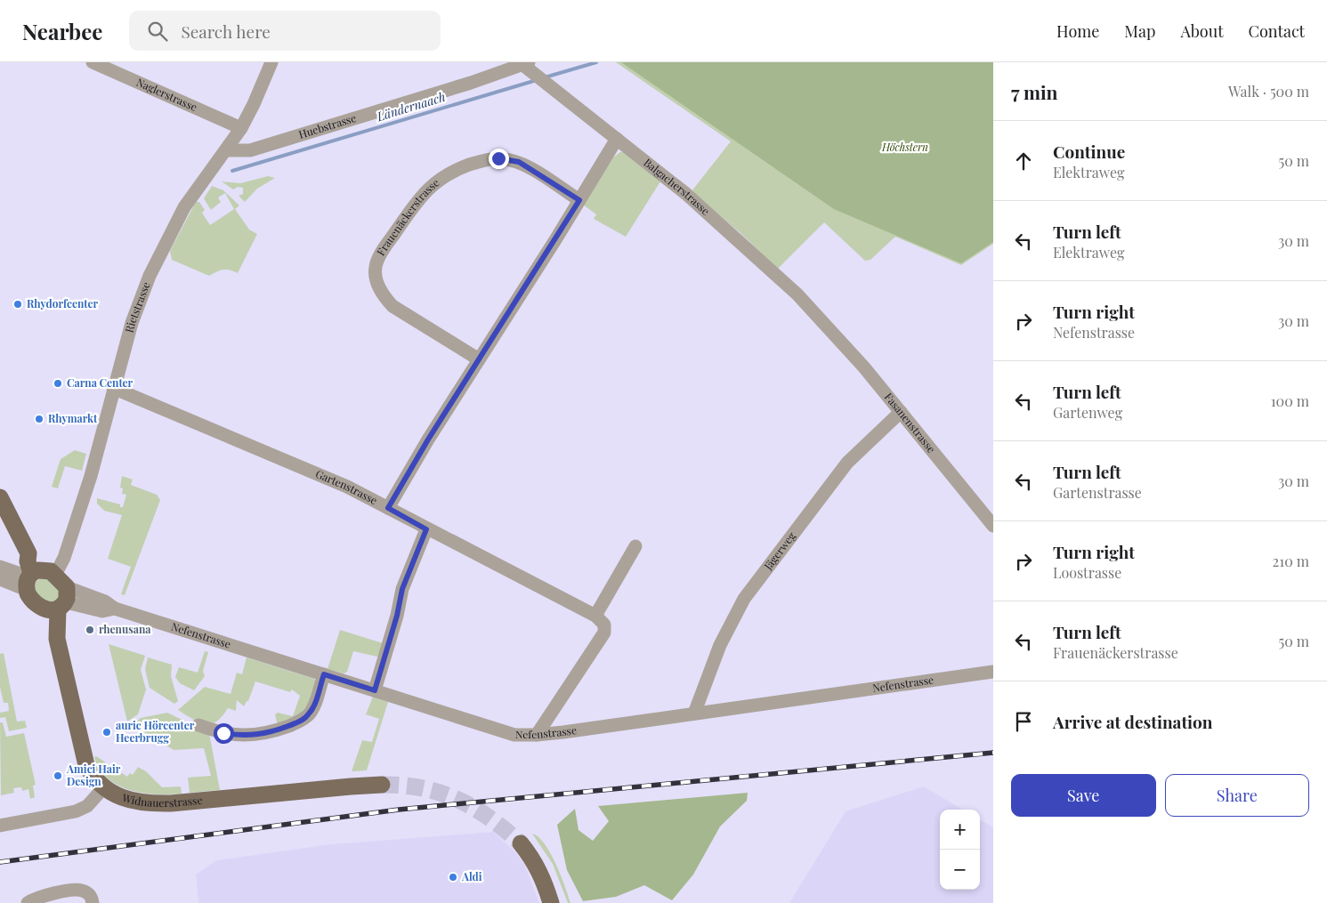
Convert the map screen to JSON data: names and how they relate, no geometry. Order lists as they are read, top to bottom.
{
  "streets": {
    "main road": ["Widnauerstrasse"],
    "street": [
      "Naglerstrasse",
      "Huebstrasse",
      "Balgacherstrasse",
      "Frauenäckerstrasse",
      "Rietstrasse",
      "Fasanenstrasse",
      "Gartenstrasse",
      "Jägerweg",
      "Nefenstrasse"
    ]
  },
  "crossings": [
    ["Naglerstrasse", "Rietstrasse"],
    ["Huebstrasse", "Balgacherstrasse"],
    ["Huebstrasse", "Rietstrasse"],
    ["Balgacherstrasse", "Fasanenstrasse"],
    ["Rietstrasse", "Gartenstrasse"],
    ["Fasanenstrasse", "Jägerweg"],
    ["Jägerweg", "Nefenstrasse"],
    ["Nefenstrasse", "Widnauerstrasse"]
  ],
  "water": ["Ländernaach"],
  "parks": ["Höchstern"],
  "places": [
    "Rhydorfcenter",
    "Carna Center",
    "Rhymarkt",
    "rhenusana",
    "auric Hörcenter Heerbrugg",
    "Amici Hair Design",
    "Aldi"
  ],
  "page": {
    "header": "Nearbee",
    "search": "Search here",
    "nav": [
      "Home",
      "Map",
      "About",
      "Contact"
    ],
    "heading": ["7 min", "Walk · 500 m"],
    "list": [
      ["Continue", "Elektraweg", "50 m"],
      ["Turn left", "Elektraweg", "30 m"],
      ["Turn right", "Nefenstrasse", "30 m"],
      ["Turn left", "Gartenweg", "100 m"],
      ["Turn left", "Gartenstrasse", "30 m"],
      ["Turn right", "Loostrasse", "210 m"],
      ["Turn left", "Frauenäckerstrasse", "50 m"],
      "Arrive at destination"
    ],
    "buttons": ["Save", "Share"],
    "map_buttons": ["+", "−"]
  }
}
